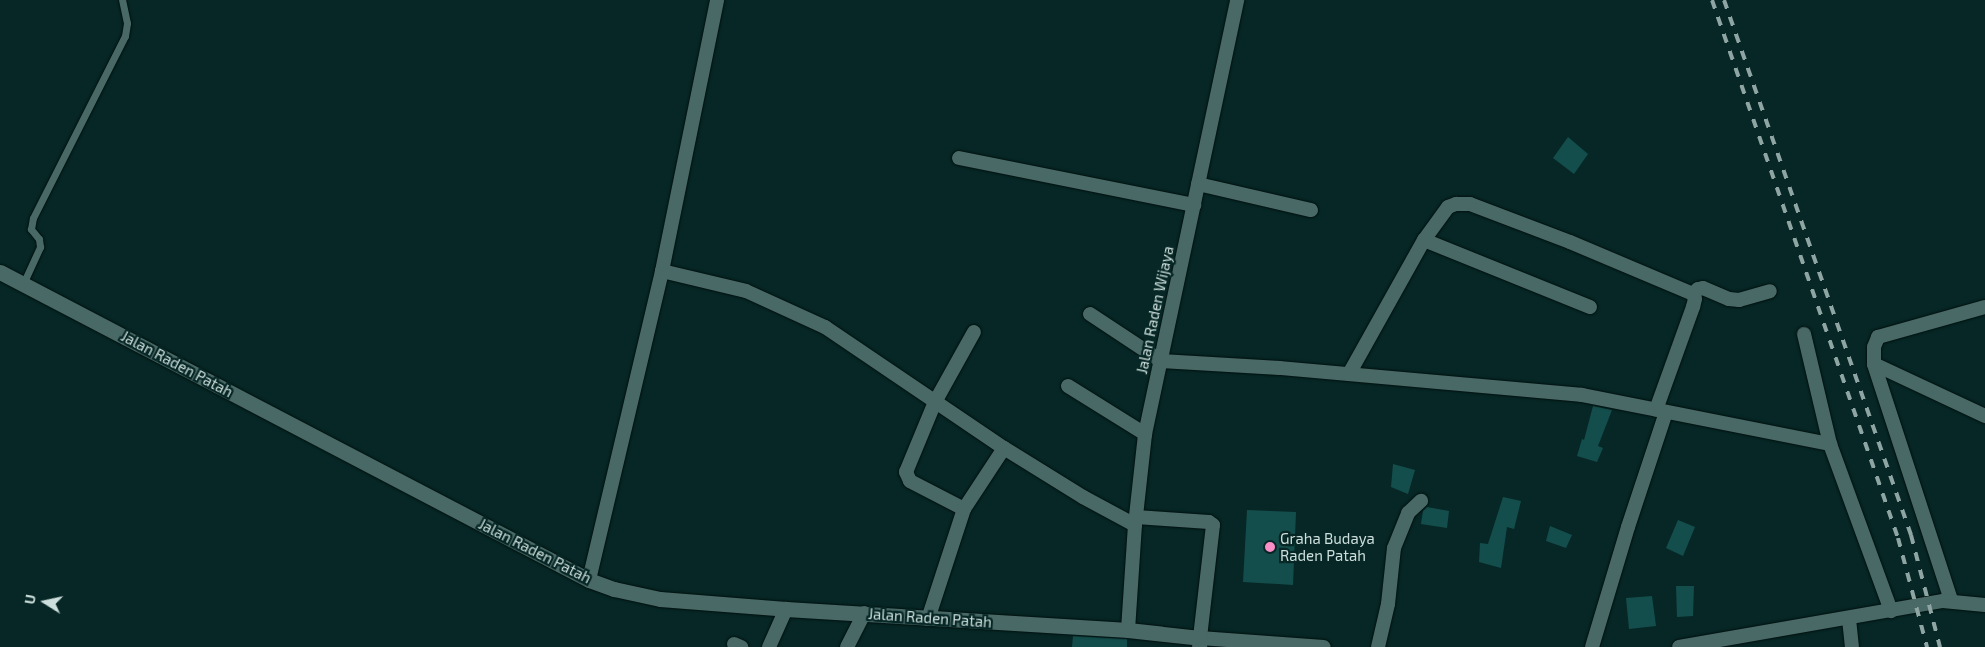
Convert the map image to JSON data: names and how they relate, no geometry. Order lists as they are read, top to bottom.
{
  "streets": {
    "street": ["Jalan Raden Wijaya", "Jalan Raden Patah"]
  },
  "crossings": [
    ["Jalan Raden Wijaya", "Jalan Raden Patah"]
  ],
  "places": ["Graha Budaya Raden Patah"],
  "north": "left"
}
